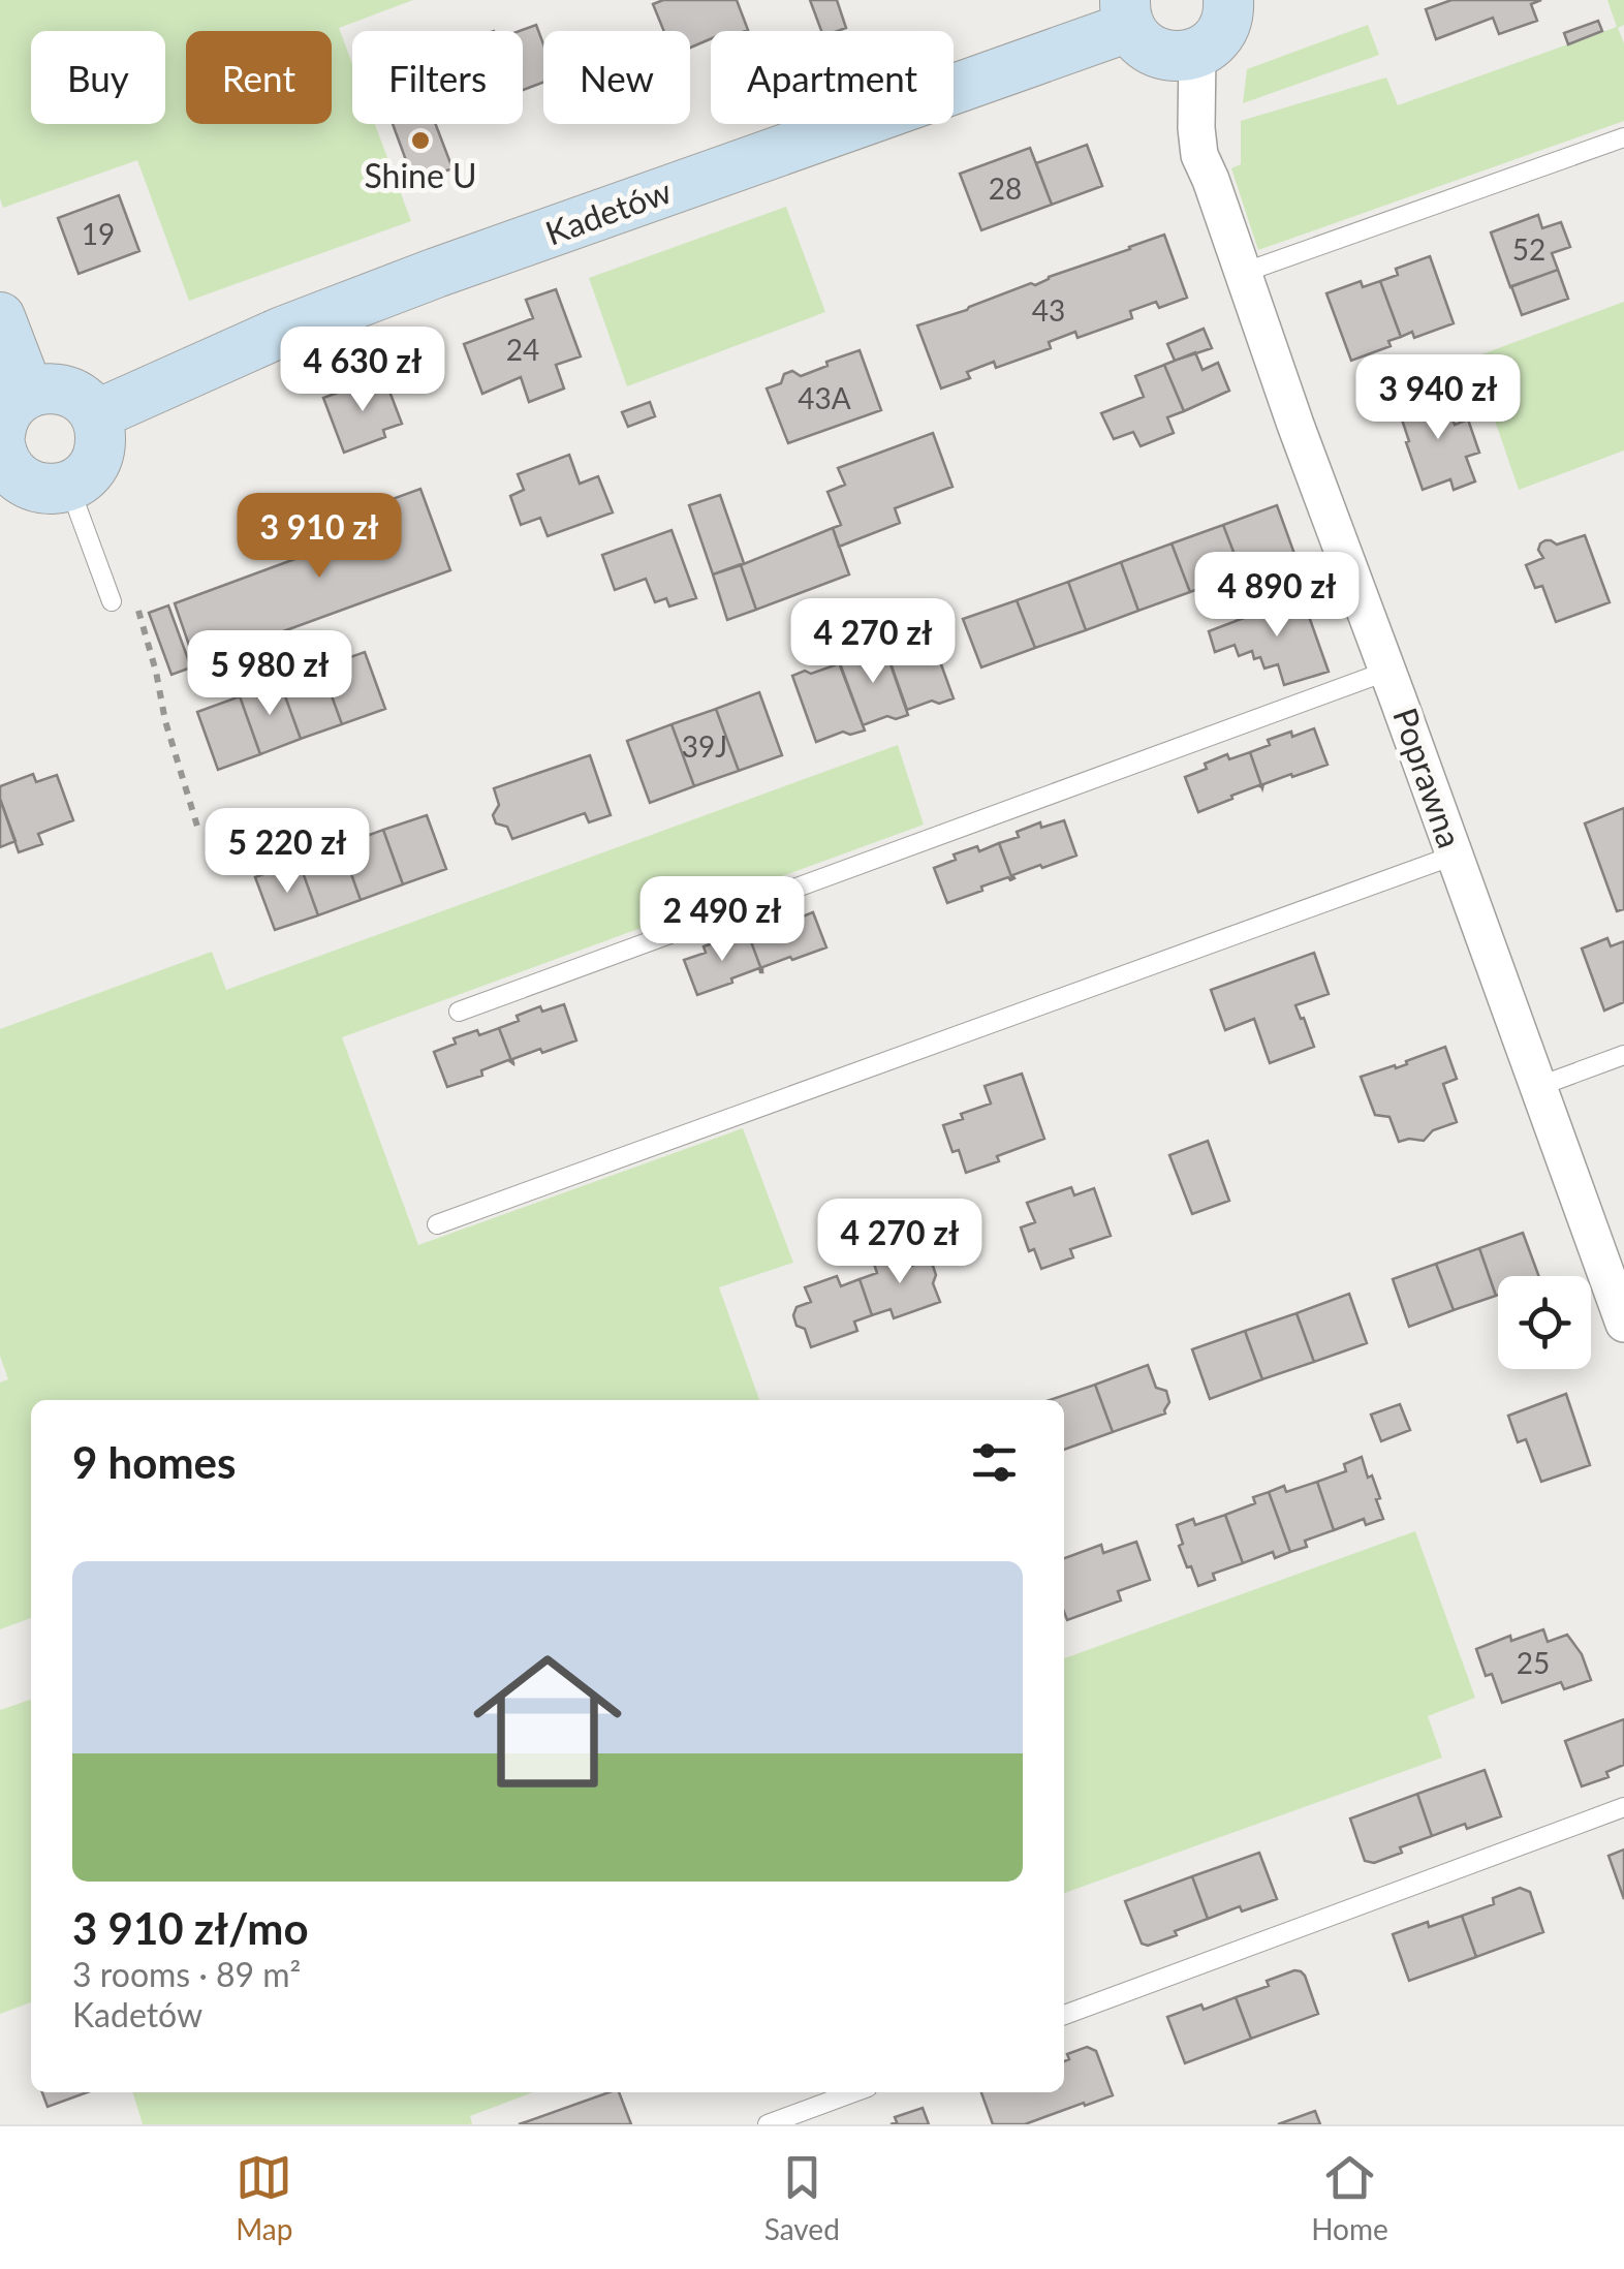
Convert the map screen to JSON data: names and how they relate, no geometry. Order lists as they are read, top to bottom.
{
  "streets": {
    "street": ["Kadetów", "Poprawna"]
  },
  "places": ["Shine U"],
  "house_numbers": [
    "28",
    "19",
    "52",
    "43",
    "24",
    "43A",
    "39J",
    "25"
  ],
  "page": {
    "chip": [
      "Buy",
      "Rent",
      "Filters",
      "New",
      "Apartment"
    ],
    "price": [
      "4 630 zł",
      "3 940 zł",
      "3 910 zł",
      "4 890 zł",
      "4 270 zł",
      "5 980 zł",
      "5 220 zł",
      "2 490 zł",
      "4 270 zł"
    ],
    "heading": "9 homes",
    "list": [
      {
        "name": "3 910 zł/mo",
        "note": "3 rooms · 89 m² · Kadetów"
      }
    ],
    "tabs": ["Map", "Saved", "Home"]
  }
}
